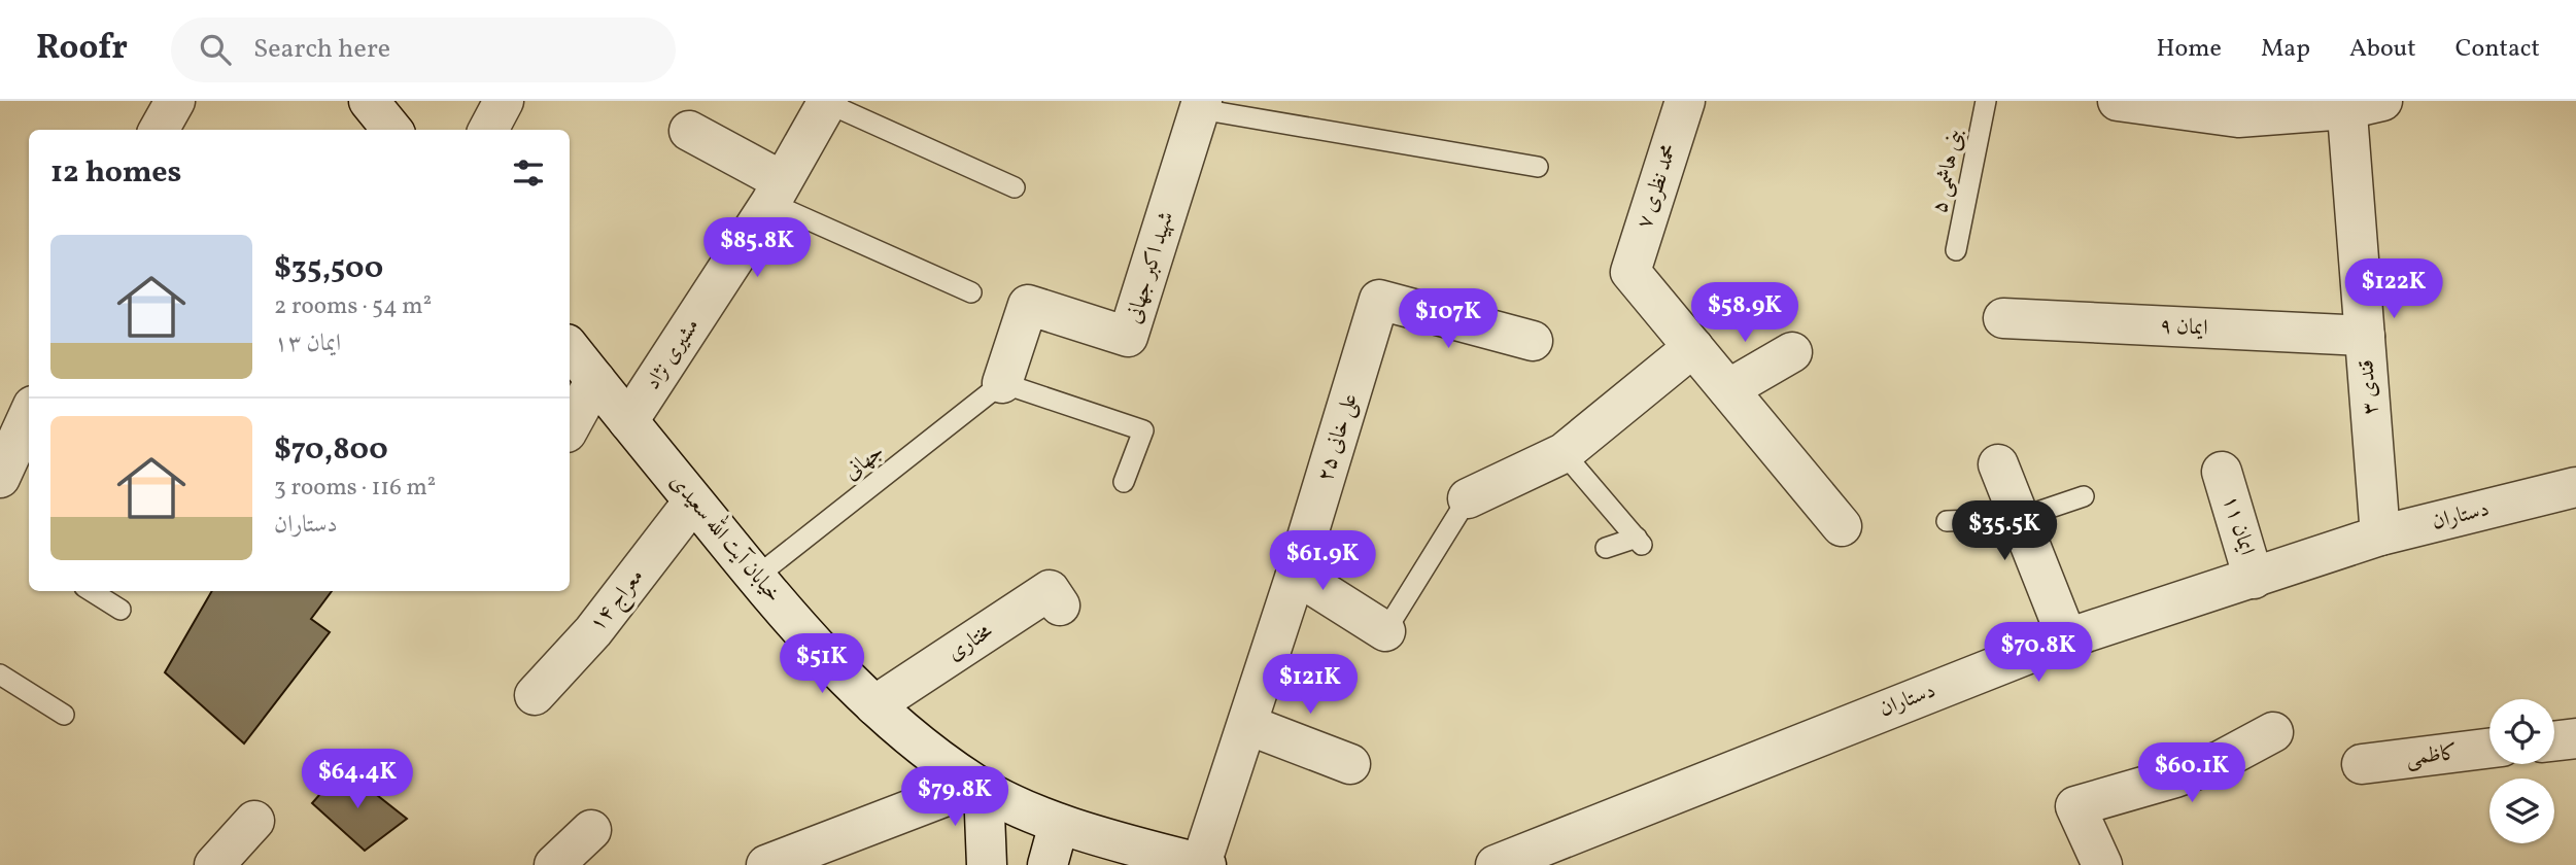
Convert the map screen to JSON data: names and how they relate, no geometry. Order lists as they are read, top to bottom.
{
  "streets": {
    "street": [
      "محمد نظری ۷",
      "شهید اکبر جهانی",
      "ایمان ۹",
      "مشیری نژاد",
      "قندی ۳",
      "علی خانی ۲۵",
      "دستاران",
      "ایمان ۱۱",
      "خیابان آیت الله سعیدی",
      "معراج ۱۴",
      "مختاری",
      "کاظمی"
    ],
    "lane": ["بنی هاشمی ۵", "جهانی"]
  },
  "crossings": [
    ["شهید اکبر جهانی", "جهانی"],
    ["ایمان ۹", "قندی ۳"],
    ["مشیری نژاد", "خیابان آیت الله سعیدی"],
    ["قندی ۳", "دستاران"],
    ["علی خانی ۲۵", "خیابان آیت الله سعیدی"],
    ["جهانی", "خیابان آیت الله سعیدی"],
    ["دستاران", "ایمان ۱۱"],
    ["خیابان آیت الله سعیدی", "معراج ۱۴"],
    ["خیابان آیت الله سعیدی", "مختاری"]
  ],
  "page": {
    "header": "Roofr",
    "search": "Search here",
    "nav": [
      "Home",
      "Map",
      "About",
      "Contact"
    ],
    "heading": "12 homes",
    "list": [
      {
        "name": "$35,500",
        "note": "2 rooms · 54 m² · ایمان ۱۳"
      },
      {
        "name": "$70,800",
        "note": "3 rooms · 116 m² · دستاران"
      }
    ],
    "price": [
      "$85.8K",
      "$122K",
      "$58.9K",
      "$107K",
      "$35.5K",
      "$61.9K",
      "$70.8K",
      "$51K",
      "$121K",
      "$60.1K",
      "$64.4K",
      "$79.8K"
    ]
  }
}
